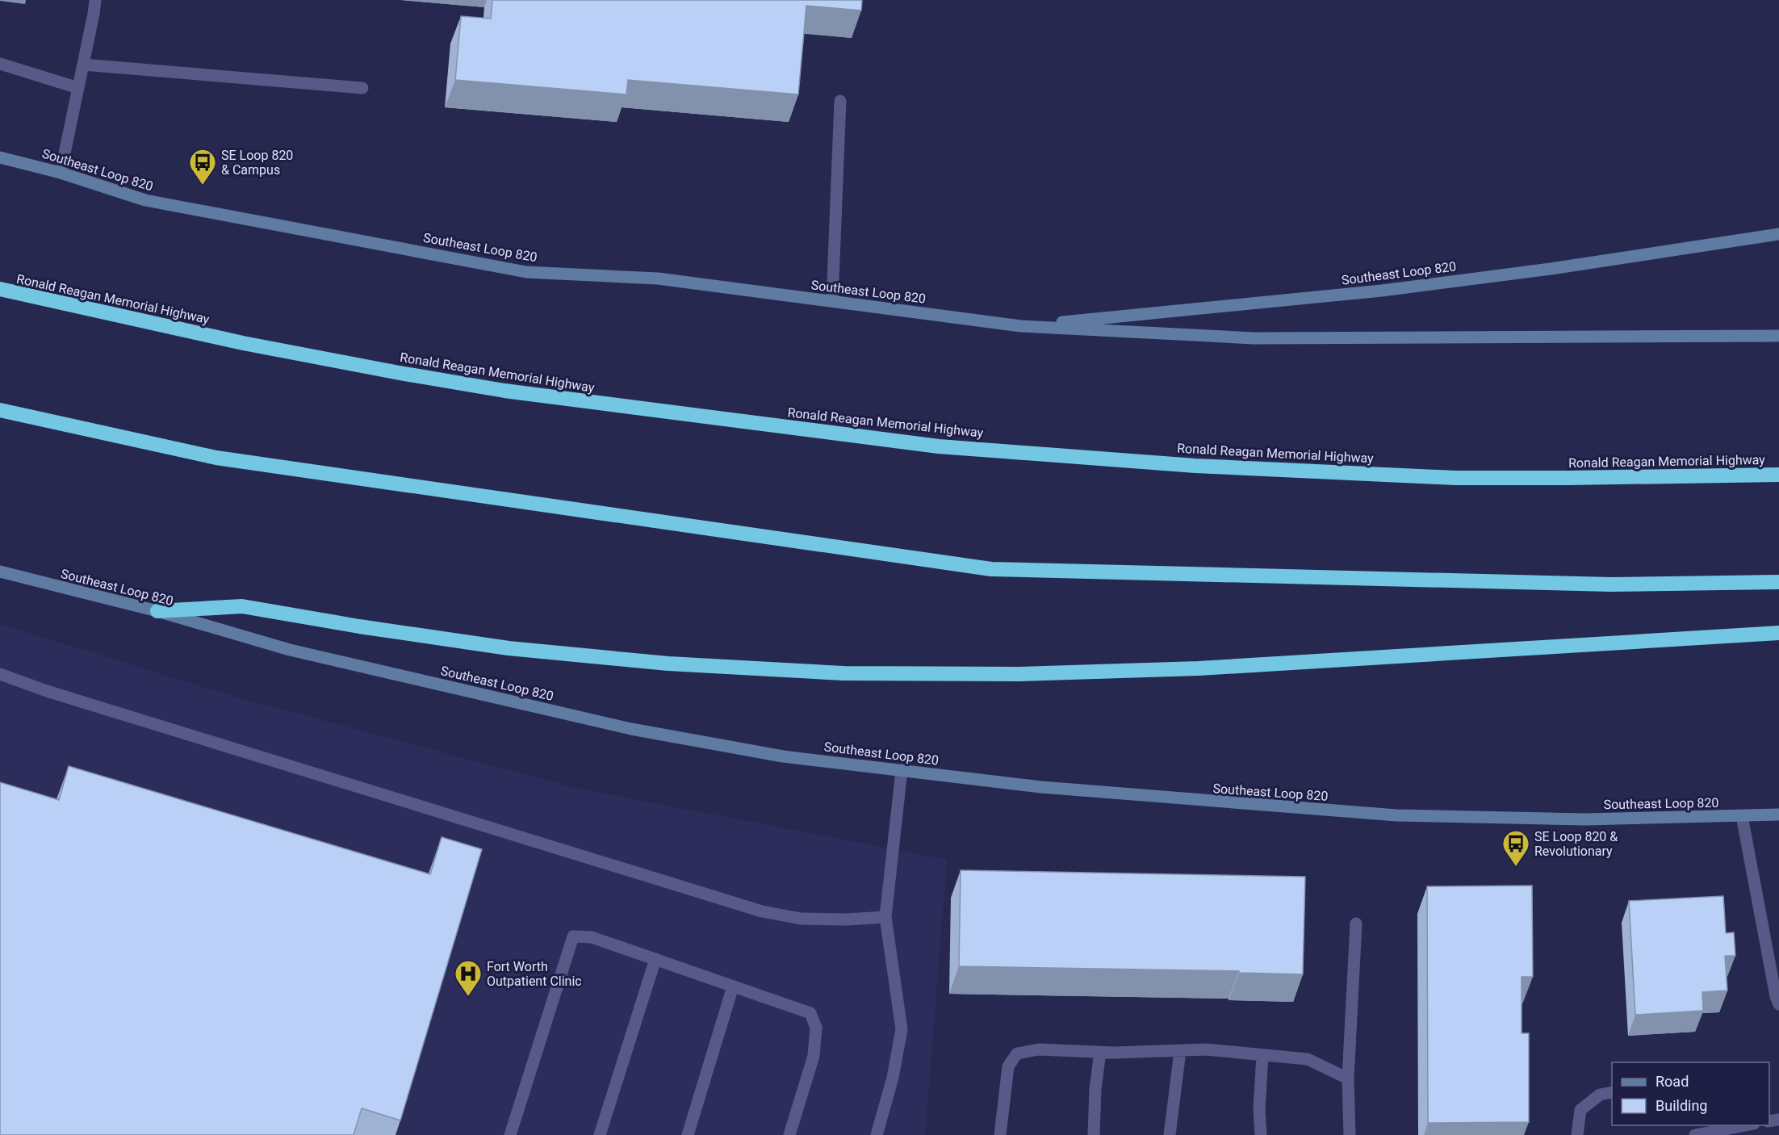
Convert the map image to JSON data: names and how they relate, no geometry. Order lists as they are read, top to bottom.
{
  "streets": {
    "highway": ["Ronald Reagan Memorial Highway"],
    "main road": ["Southeast Loop 820"]
  },
  "places": {
    "bus stop": ["SE Loop 820 & Campus", "SE Loop 820 & Revolutionary"],
    "hospital": ["Fort Worth Outpatient Clinic"]
  },
  "legend": ["Road", "Building"]
}
